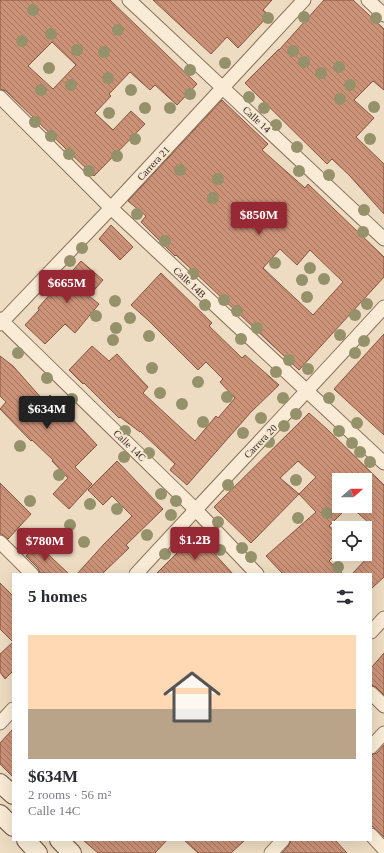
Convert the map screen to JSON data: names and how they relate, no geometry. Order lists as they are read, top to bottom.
{
  "streets": {
    "street": [
      "Calle 14",
      "Carrera 21",
      "Calle 14B",
      "Carrera 20",
      "Calle 14C"
    ]
  },
  "crossings": [
    ["Calle 14", "Carrera 21"],
    ["Carrera 21", "Calle 14B"],
    ["Carrera 21", "Calle 14C"],
    ["Calle 14B", "Carrera 20"],
    ["Carrera 20", "Calle 14C"]
  ],
  "north": "right",
  "page": {
    "price": [
      "$850M",
      "$665M",
      "$634M",
      "$1.2B",
      "$780M"
    ],
    "heading": "5 homes",
    "list": [
      {
        "name": "$634M",
        "note": "2 rooms · 56 m² · Calle 14C"
      }
    ]
  }
}
